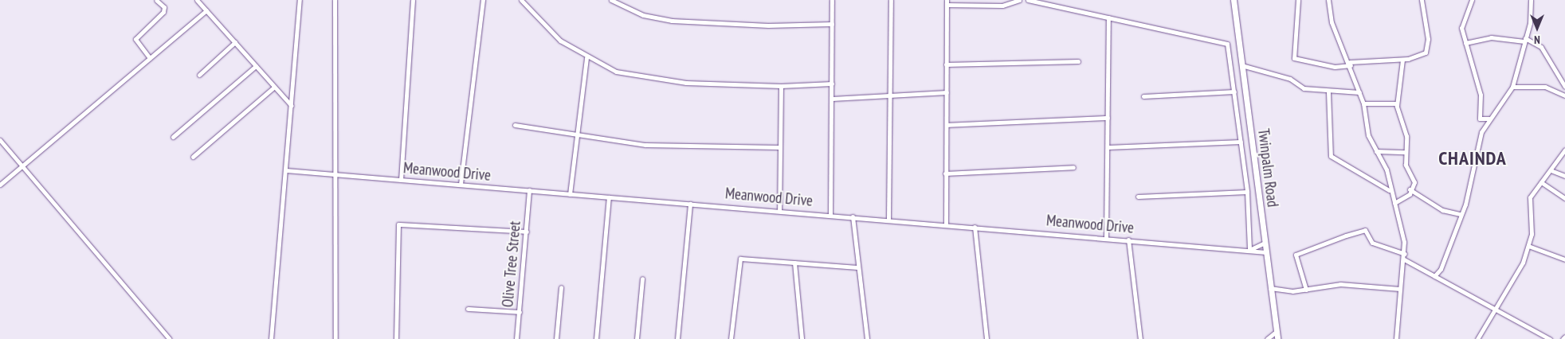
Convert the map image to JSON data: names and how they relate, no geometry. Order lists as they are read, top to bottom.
{
  "streets": {
    "main road": ["Twinpalm Road"],
    "street": ["Meanwood Drive", "Olive Tree Street"]
  },
  "crossings": [
    ["Twinpalm Road", "Meanwood Drive"],
    ["Meanwood Drive", "Olive Tree Street"]
  ],
  "districts": ["CHAINDA"],
  "north": "bottom"
}
